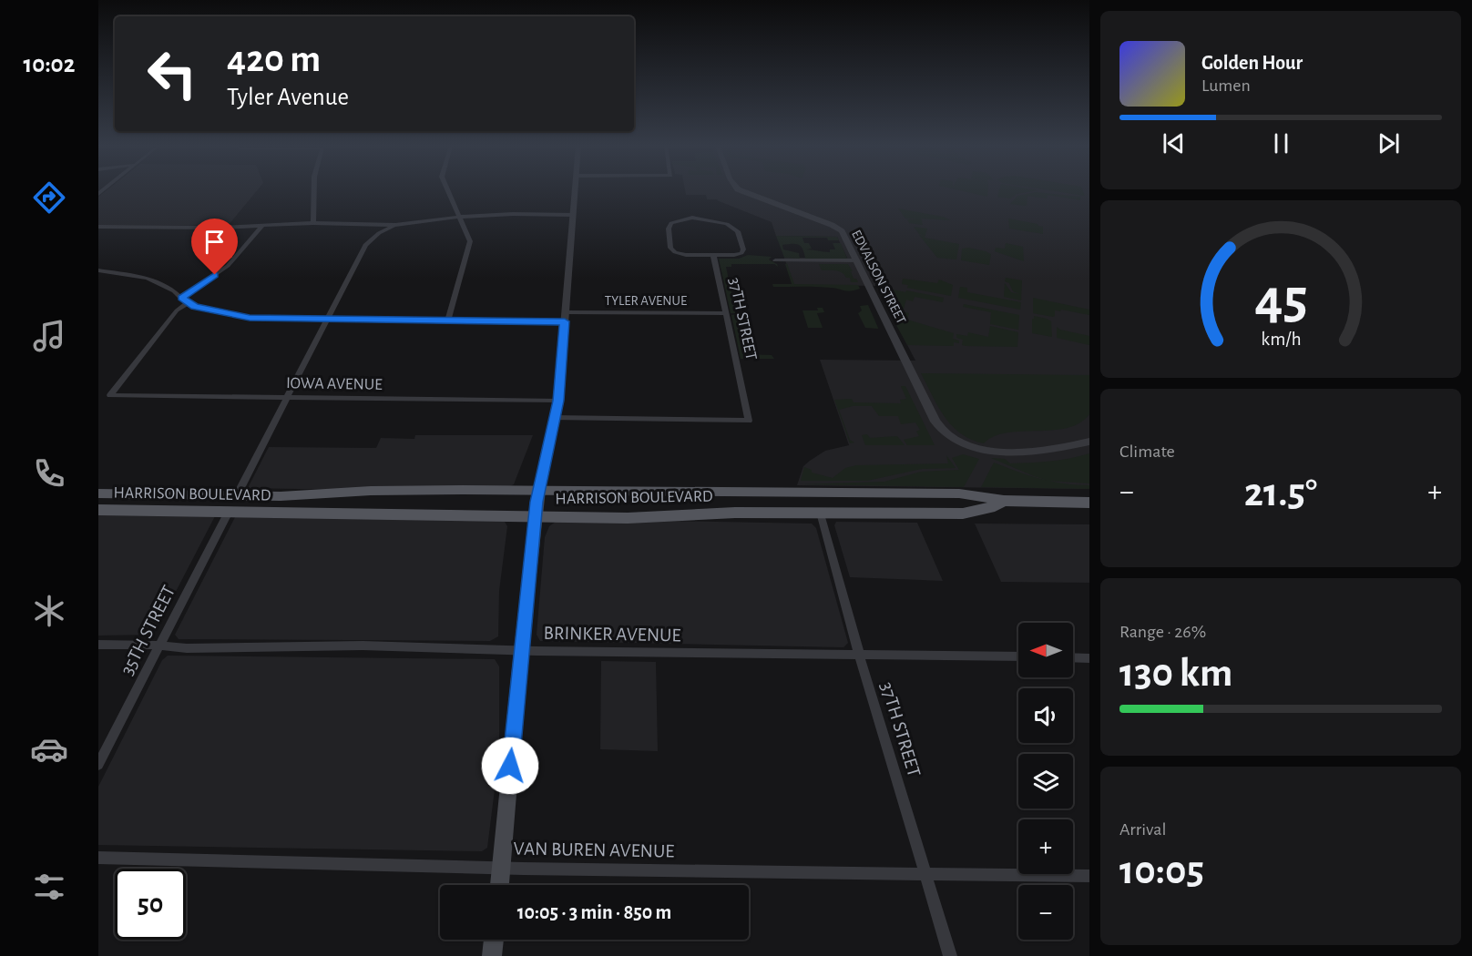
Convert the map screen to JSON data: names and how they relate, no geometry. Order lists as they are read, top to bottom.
{
  "streets": {
    "main road": ["HARRISON BOULEVARD"],
    "street": [
      "EDVALSON STREET",
      "TYLER AVENUE",
      "37TH STREET",
      "IOWA AVENUE",
      "35TH STREET",
      "BRINKER AVENUE",
      "VAN BUREN AVENUE"
    ]
  },
  "crossings": [
    ["TYLER AVENUE", "37TH STREET"],
    ["TYLER AVENUE", "IOWA AVENUE"],
    ["37TH STREET", "HARRISON BOULEVARD"],
    ["37TH STREET", "BRINKER AVENUE"],
    ["37TH STREET", "VAN BUREN AVENUE"],
    ["HARRISON BOULEVARD", "35TH STREET"],
    ["35TH STREET", "BRINKER AVENUE"]
  ],
  "north": "left",
  "page": {
    "tabs": "10:02",
    "turn": ["420 m", "Tyler Avenue"],
    "song": ["Golden Hour", "Lumen"],
    "tile": [
      "Climate",
      ["Range · 26%", "130 km"],
      ["Arrival", "10:05"]
    ],
    "heat": ["−", "21.5°", "+"],
    "map_buttons": ["+", "−"],
    "limit": "50",
    "trip": "10:05 · 3 min · 850 m",
    "gauge": ["45", "km/h"]
  }
}
